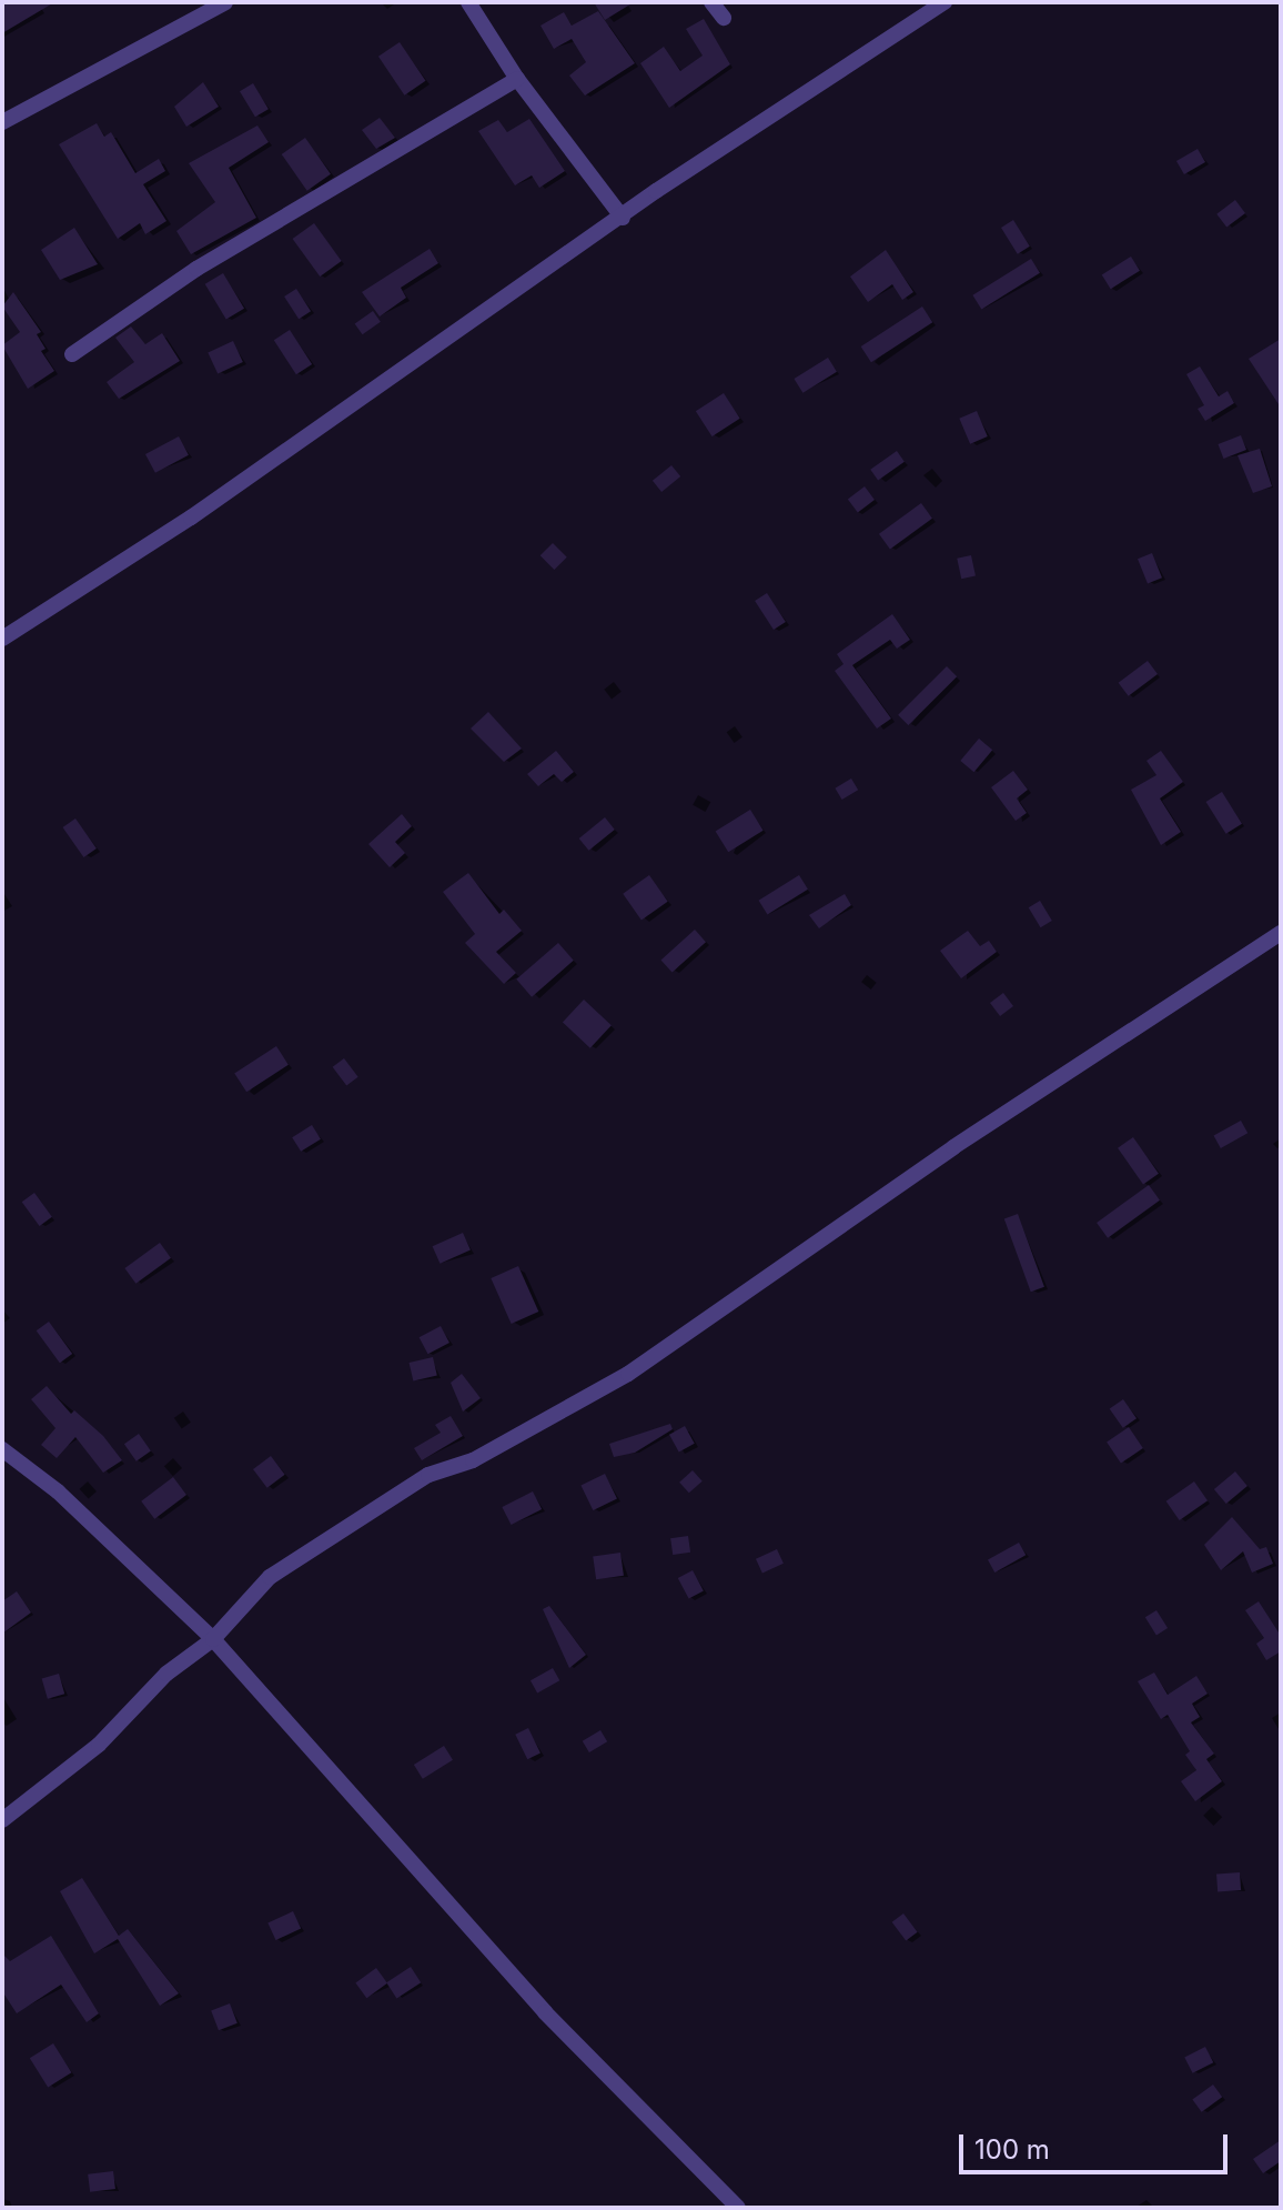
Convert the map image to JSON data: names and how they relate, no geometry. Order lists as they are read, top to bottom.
{
  "scale_bar": "100 m"
}
